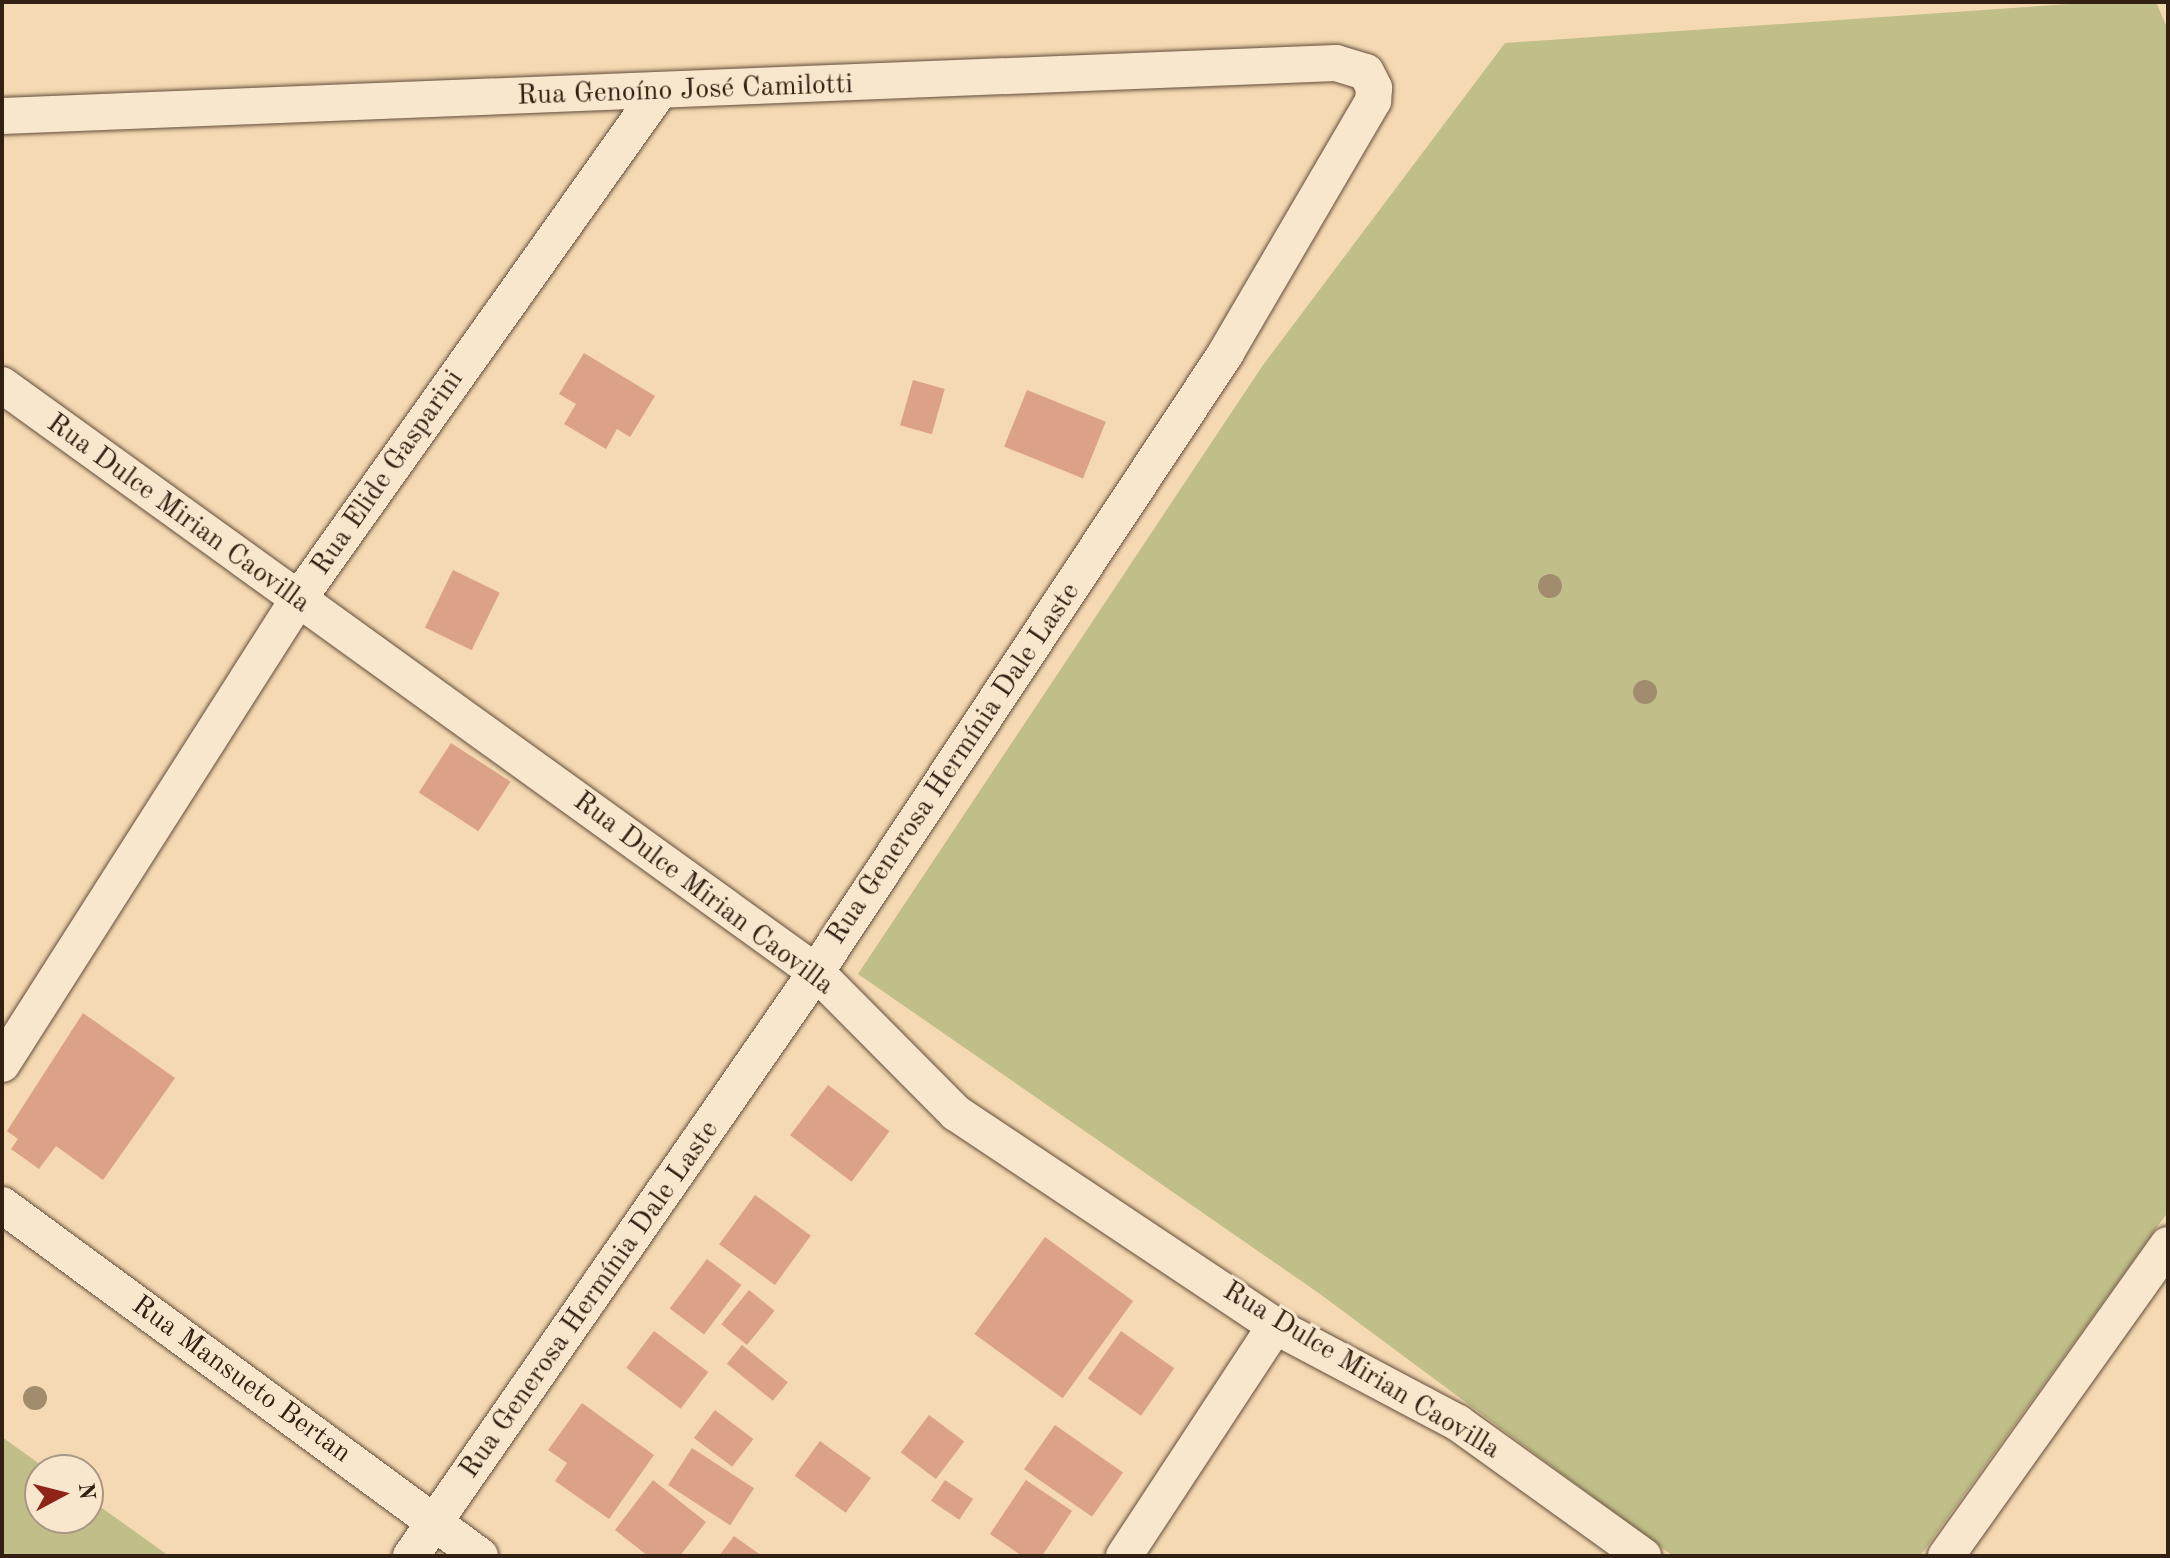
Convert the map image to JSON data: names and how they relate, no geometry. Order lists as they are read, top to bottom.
{
  "streets": {
    "street": [
      "Rua Genoíno José Camilotti",
      "Rua Elide Gasparini",
      "Rua Dulce Mirian Caovilla",
      "Rua Generosa Hermínia Dale Laste",
      "Rua Mansueto Bertan"
    ]
  },
  "crossings": [
    ["Rua Genoíno José Camilotti", "Rua Elide Gasparini"],
    ["Rua Genoíno José Camilotti", "Rua Generosa Hermínia Dale Laste"],
    ["Rua Elide Gasparini", "Rua Dulce Mirian Caovilla"],
    ["Rua Dulce Mirian Caovilla", "Rua Generosa Hermínia Dale Laste"],
    ["Rua Generosa Hermínia Dale Laste", "Rua Mansueto Bertan"]
  ],
  "north": "right"
}
